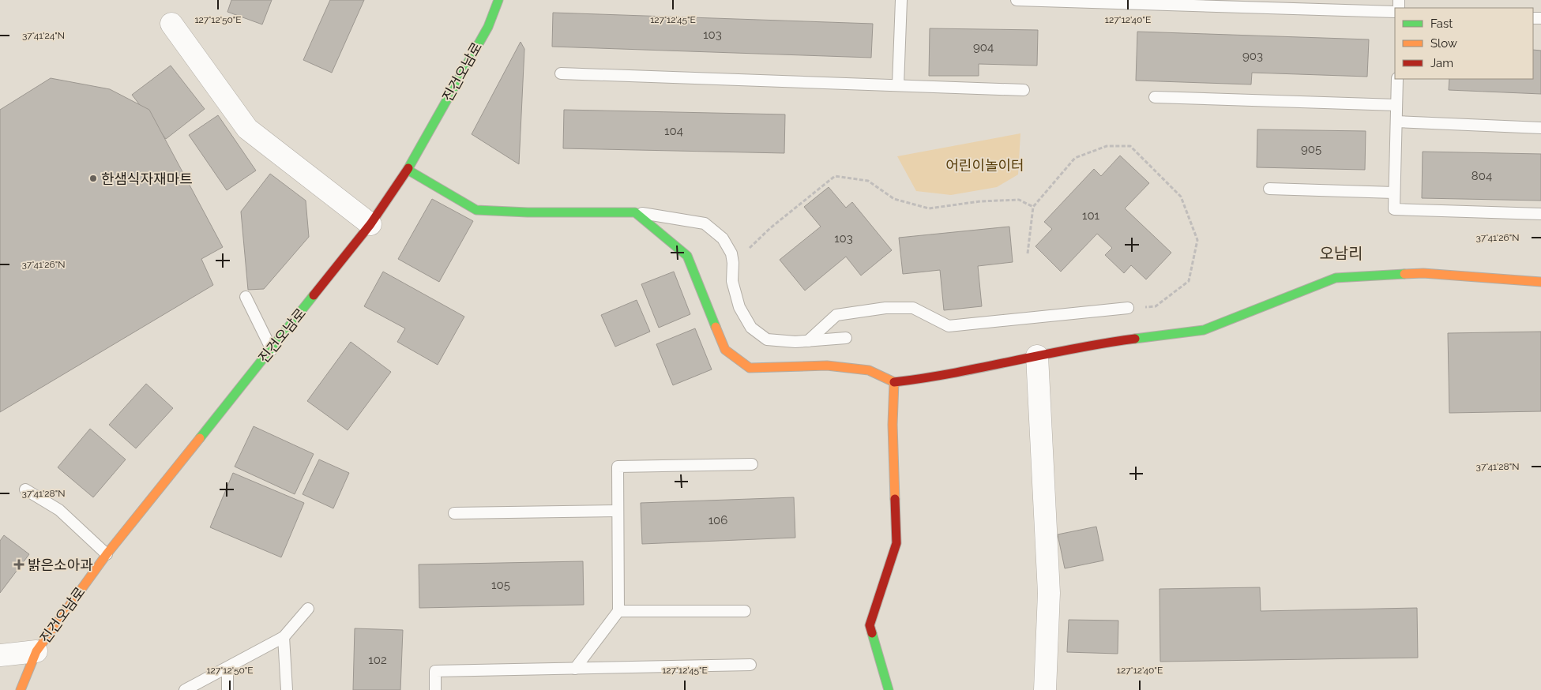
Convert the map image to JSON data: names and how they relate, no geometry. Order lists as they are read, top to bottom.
{
  "streets": {
    "street": ["진건오남로"]
  },
  "districts": ["오남리"],
  "parks": ["어린이놀이터"],
  "places": {
    "other": ["한샘식자재마트"],
    "health": ["밝은소아과"]
  },
  "house_numbers": [
    "103",
    "904",
    "903",
    "104",
    "905",
    "804",
    "101",
    "103",
    "106",
    "105",
    "102"
  ],
  "legend": ["Fast", "Slow", "Jam"],
  "coordinates": [
    "127°12'50\"E",
    "127°12'45\"E",
    "127°12'40\"E",
    "37°41'24\"N",
    "37°41'26\"N",
    "37°41'28\"N"
  ]
}
